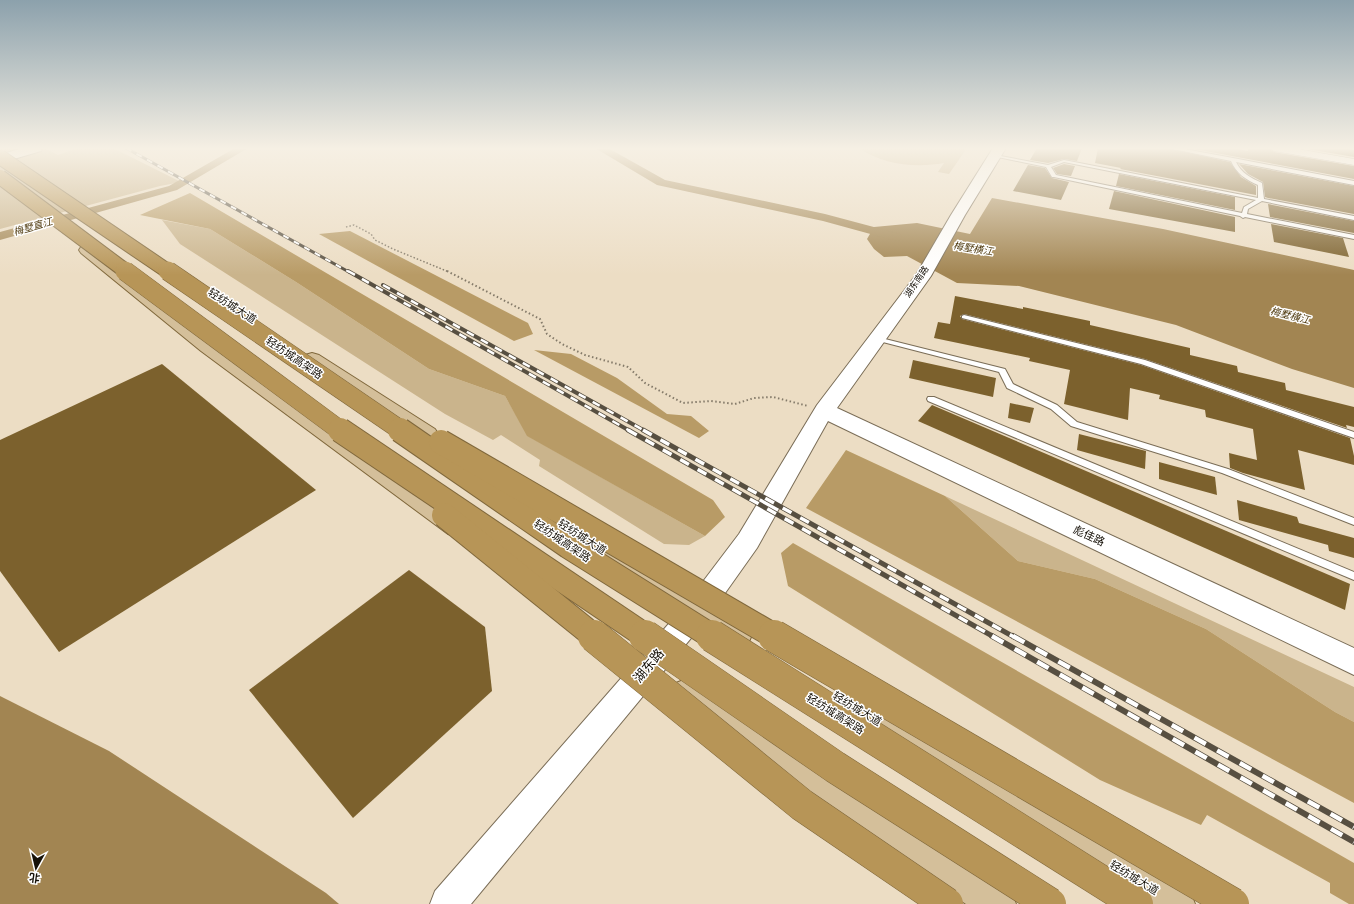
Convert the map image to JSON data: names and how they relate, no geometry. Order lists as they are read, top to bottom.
{
  "streets": {
    "highway": ["轻纺城高架路"],
    "main road": ["轻纺城大道"],
    "street": ["湖东南路", "彪佳路", "湖东路"]
  },
  "crossings": [
    ["湖东南路", "彪佳路"],
    ["湖东南路", "湖东路"],
    ["轻纺城大道", "湖东路"],
    ["彪佳路", "湖东路"]
  ],
  "water": ["梅墅直江", "梅墅横江"],
  "north": "bottom"
}
